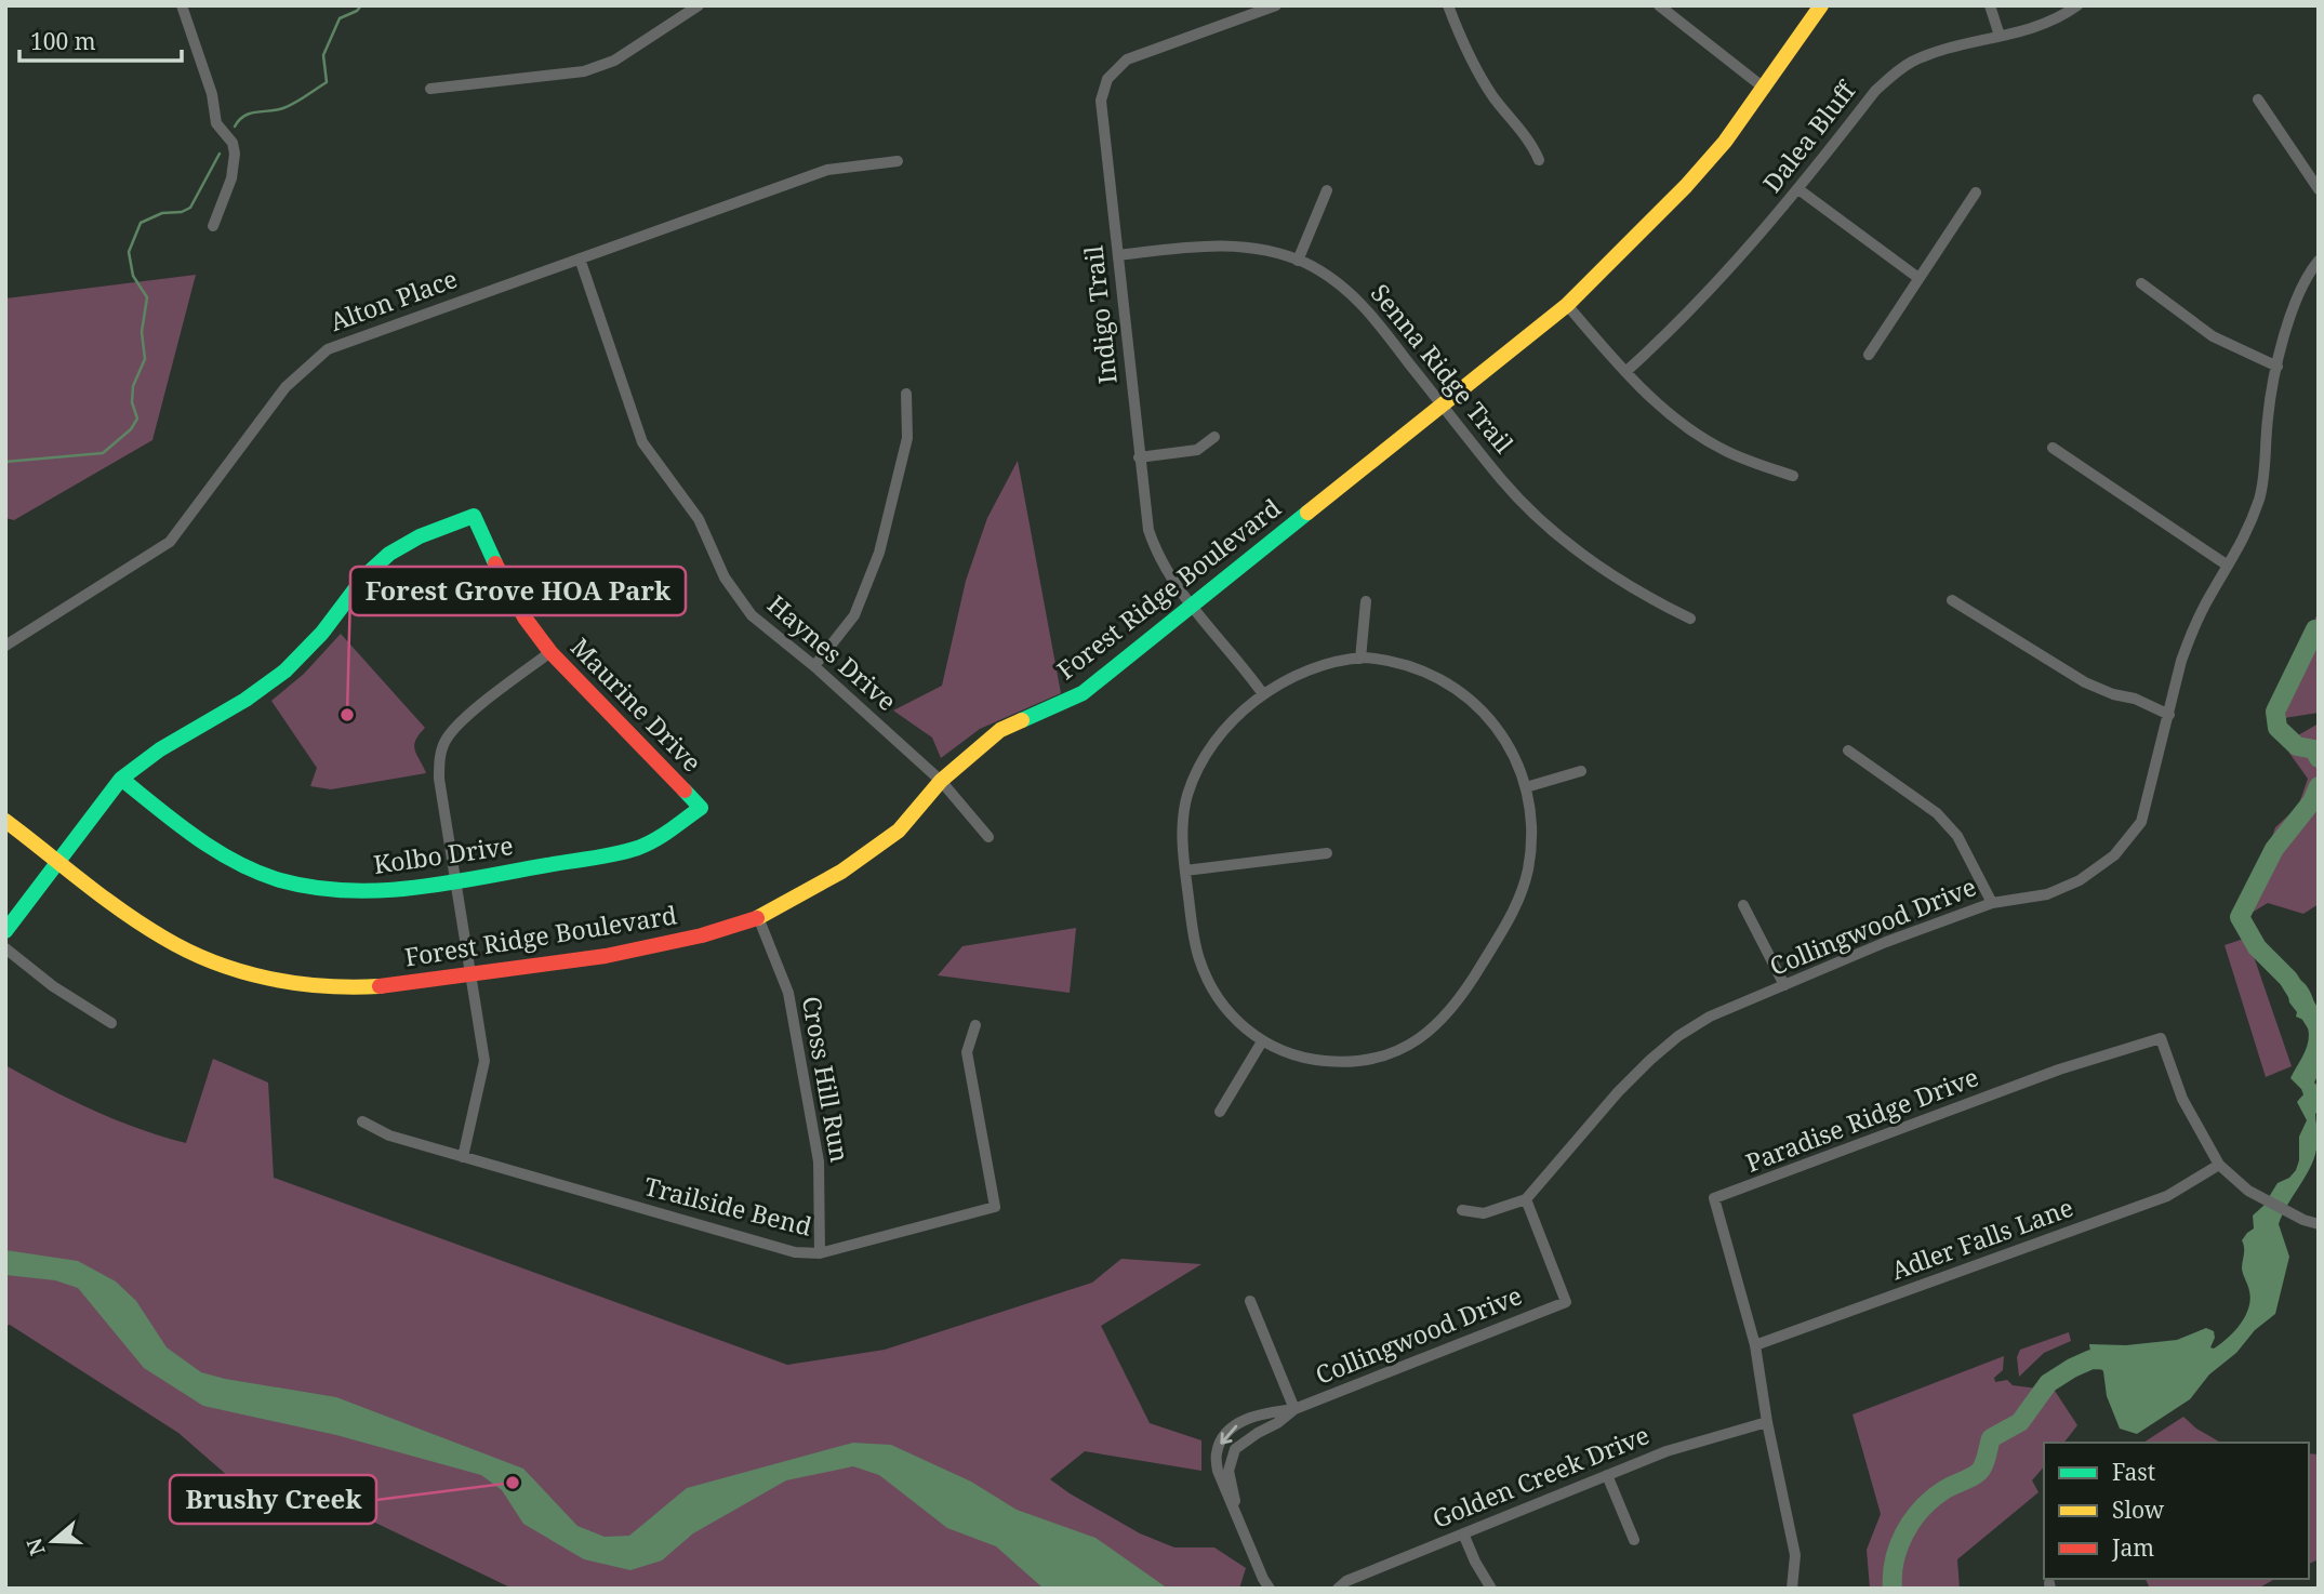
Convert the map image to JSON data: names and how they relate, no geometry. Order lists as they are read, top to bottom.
{
  "streets": {
    "street": [
      "Dalea Bluff",
      "Alton Place",
      "Indigo Trail",
      "Senna Ridge Trail",
      "Forest Ridge Boulevard",
      "Haynes Drive",
      "Maurine Drive",
      "Kolbo Drive",
      "Collingwood Drive",
      "Cross Hill Run",
      "Paradise Ridge Drive",
      "Trailside Bend",
      "Adler Falls Lane",
      "Golden Creek Drive"
    ]
  },
  "crossings": [
    ["Alton Place", "Haynes Drive"],
    ["Indigo Trail", "Senna Ridge Trail"],
    ["Indigo Trail", "Forest Ridge Boulevard"],
    ["Senna Ridge Trail", "Forest Ridge Boulevard"],
    ["Forest Ridge Boulevard", "Haynes Drive"],
    ["Forest Ridge Boulevard", "Cross Hill Run"],
    ["Maurine Drive", "Kolbo Drive"],
    ["Cross Hill Run", "Trailside Bend"],
    ["Paradise Ridge Drive", "Adler Falls Lane"],
    ["Paradise Ridge Drive", "Golden Creek Drive"]
  ],
  "places": ["Forest Grove HOA Park", "Brushy Creek"],
  "legend": ["Fast", "Slow", "Jam"],
  "scale_bar": "100 m",
  "north": "left"
}
